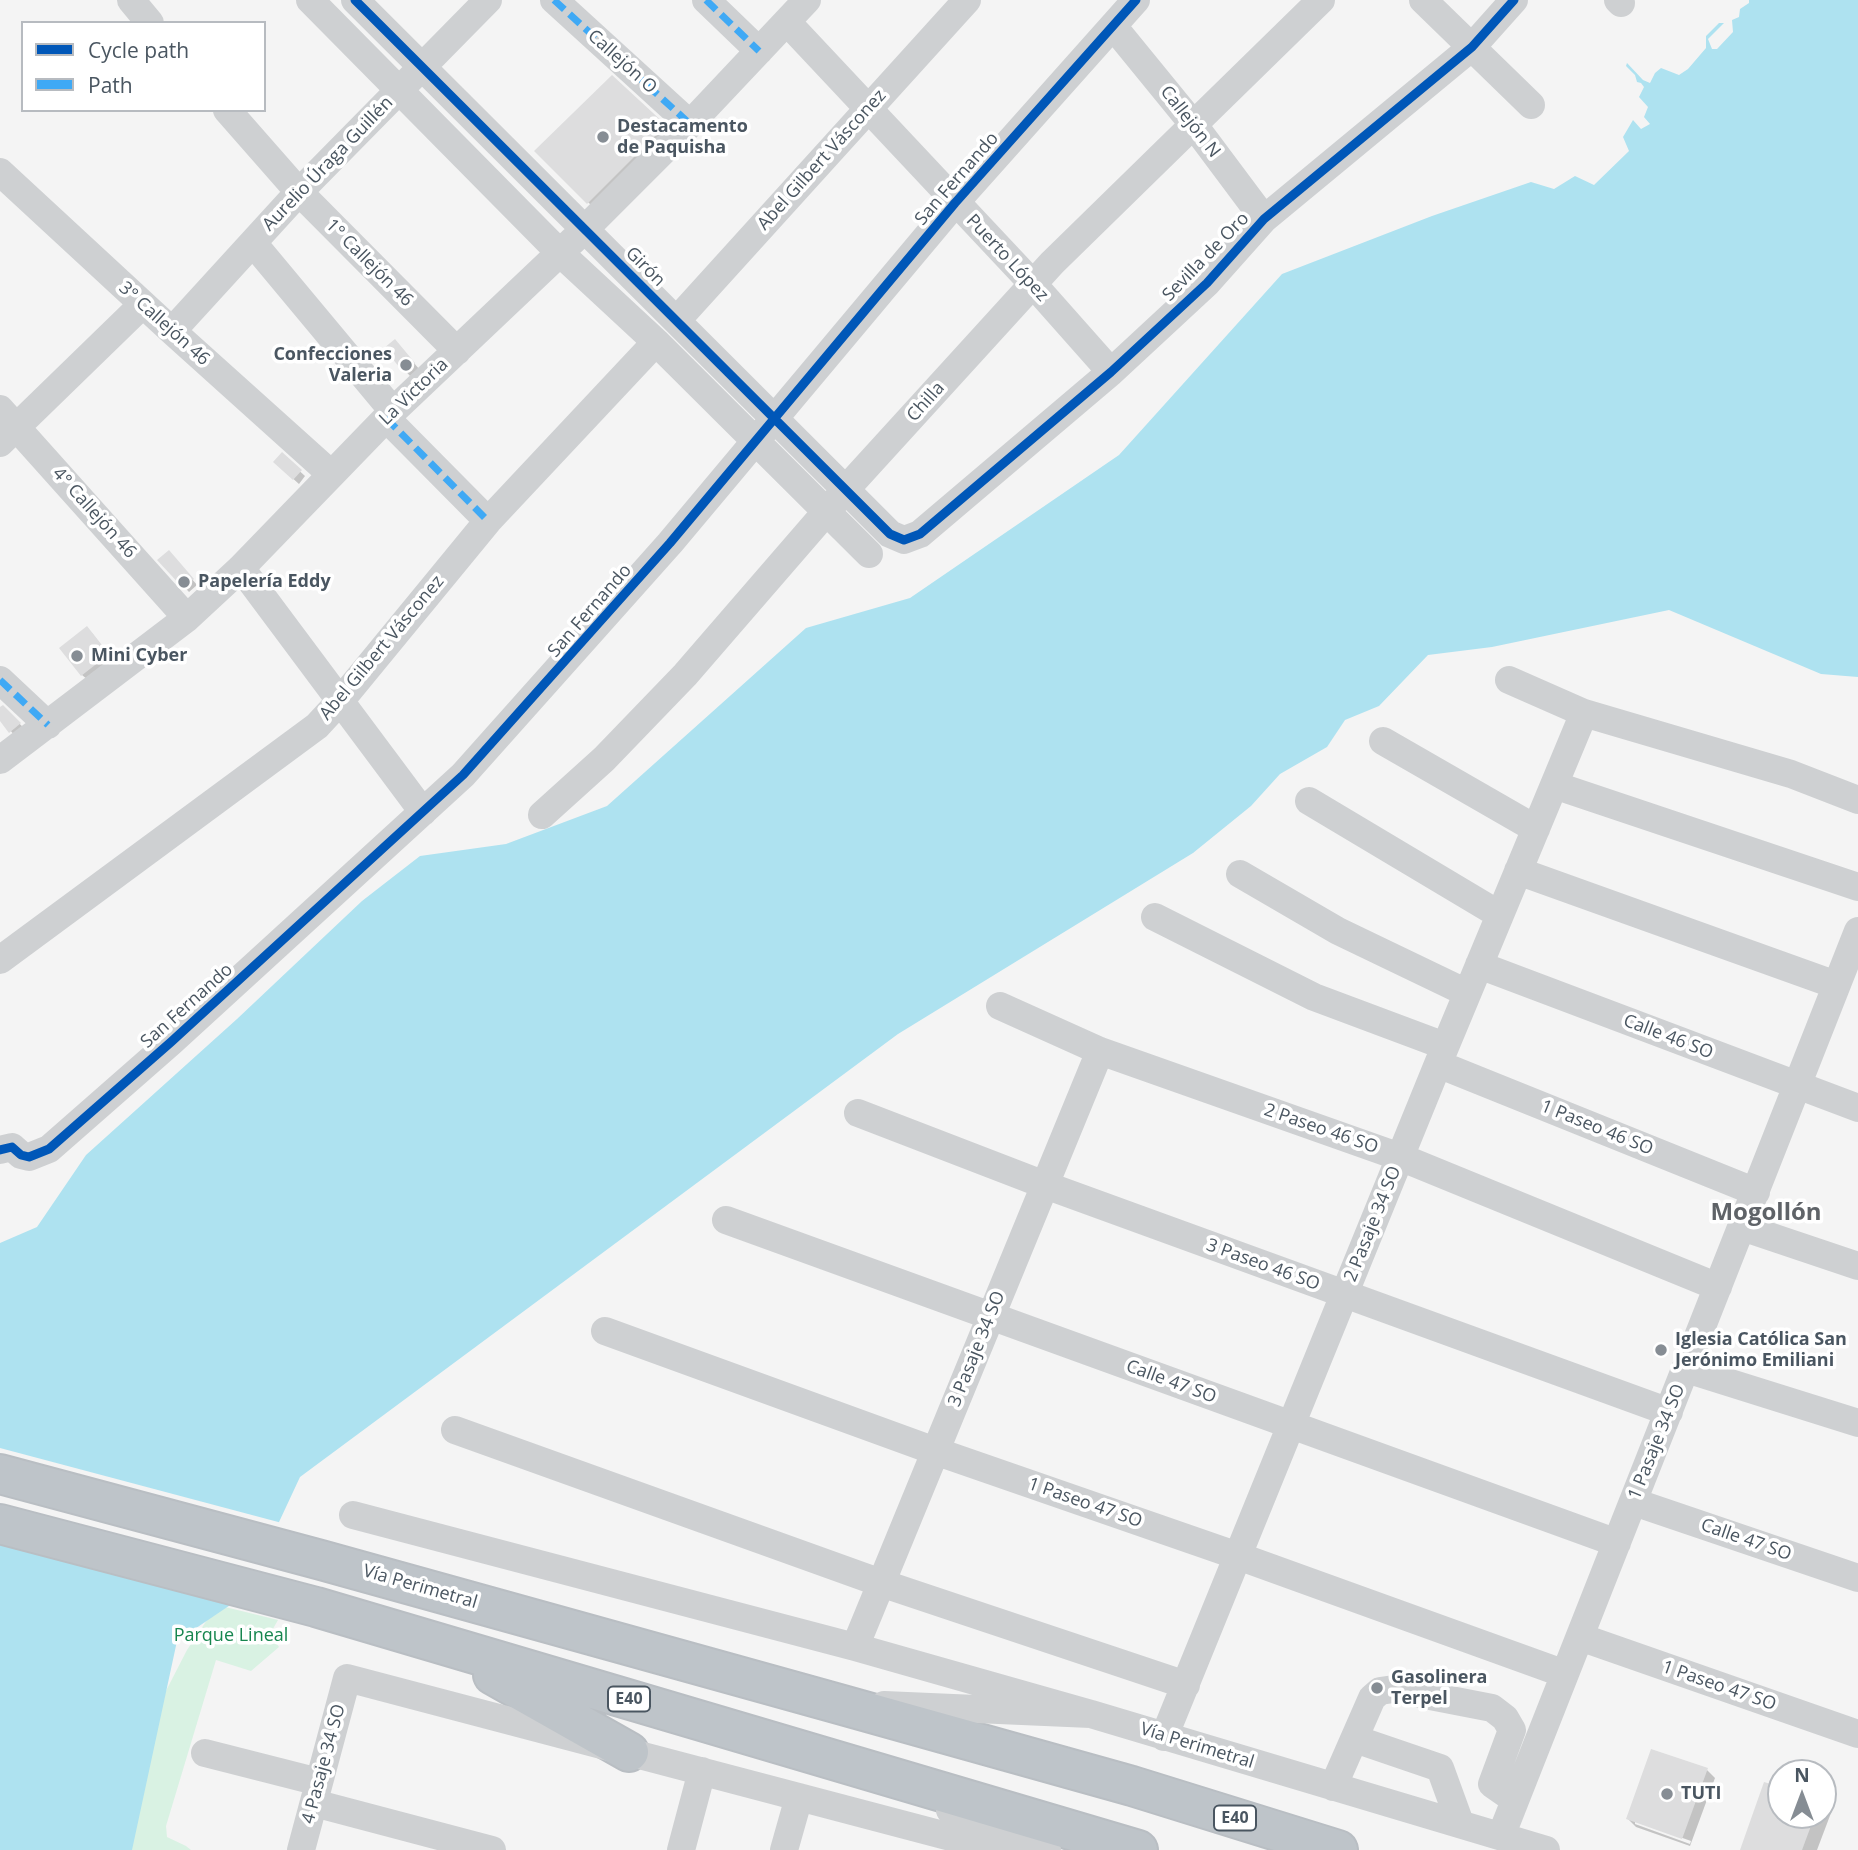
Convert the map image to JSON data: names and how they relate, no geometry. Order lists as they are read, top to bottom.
{
  "streets": {
    "highway": ["Vía Perimetral", "E40"],
    "street": [
      "Callejón O",
      "Callejón N",
      "Abel Gilbert Vásconez",
      "Aurelio Úraga Guillén",
      "San Fernando",
      "Sevilla de Oro",
      "Puerto López",
      "1° Callejón 46",
      "Girón",
      "3° Callejón 46",
      "La Victoria",
      "Chilla",
      "4° Callejón 46",
      "Calle 46 SO",
      "1 Paseo 46 SO",
      "2 Paseo 46 SO",
      "2 Pasaje 34 SO",
      "3 Paseo 46 SO",
      "3 Pasaje 34 SO",
      "Calle 47 SO",
      "1 Pasaje 34 SO",
      "1 Paseo 47 SO",
      "4 Pasaje 34 SO"
    ]
  },
  "crossings": [
    ["Callejón O", "La Victoria"],
    ["Callejón N", "San Fernando"],
    ["Callejón N", "Sevilla de Oro"],
    ["Callejón N", "Chilla"],
    ["Abel Gilbert Vásconez", "Puerto López"],
    ["Abel Gilbert Vásconez", "Girón"],
    ["Aurelio Úraga Guillén", "1° Callejón 46"],
    ["Aurelio Úraga Guillén", "Girón"],
    ["Aurelio Úraga Guillén", "3° Callejón 46"],
    ["San Fernando", "Puerto López"],
    ["San Fernando", "Girón"],
    ["Sevilla de Oro", "Puerto López"],
    ["Sevilla de Oro", "Girón"],
    ["Puerto López", "La Victoria"],
    ["Puerto López", "Chilla"],
    ["1° Callejón 46", "La Victoria"],
    ["Girón", "La Victoria"],
    ["Girón", "Chilla"],
    ["3° Callejón 46", "La Victoria"],
    ["La Victoria", "4° Callejón 46"],
    ["Calle 46 SO", "2 Pasaje 34 SO"],
    ["Calle 46 SO", "1 Pasaje 34 SO"],
    ["1 Paseo 46 SO", "2 Pasaje 34 SO"],
    ["1 Paseo 46 SO", "1 Pasaje 34 SO"],
    ["2 Paseo 46 SO", "2 Pasaje 34 SO"],
    ["2 Paseo 46 SO", "3 Pasaje 34 SO"],
    ["2 Paseo 46 SO", "1 Pasaje 34 SO"],
    ["2 Pasaje 34 SO", "3 Paseo 46 SO"],
    ["2 Pasaje 34 SO", "Calle 47 SO"],
    ["2 Pasaje 34 SO", "1 Paseo 47 SO"],
    ["2 Pasaje 34 SO", "Vía Perimetral"],
    ["3 Paseo 46 SO", "3 Pasaje 34 SO"],
    ["3 Paseo 46 SO", "1 Pasaje 34 SO"],
    ["3 Pasaje 34 SO", "Calle 47 SO"],
    ["3 Pasaje 34 SO", "1 Paseo 47 SO"],
    ["Calle 47 SO", "1 Pasaje 34 SO"],
    ["1 Pasaje 34 SO", "1 Paseo 47 SO"],
    ["1 Pasaje 34 SO", "Vía Perimetral"]
  ],
  "districts": ["Mogollón"],
  "parks": ["Parque Lineal"],
  "places": [
    "Destacamento de Paquisha",
    "Confecciones Valeria",
    "Papelería Eddy",
    "Mini Cyber",
    "Iglesia Católica San Jerónimo Emiliani",
    "Gasolinera Terpel",
    "TUTI"
  ],
  "legend": ["Cycle path", "Path"],
  "north": "top"
}
